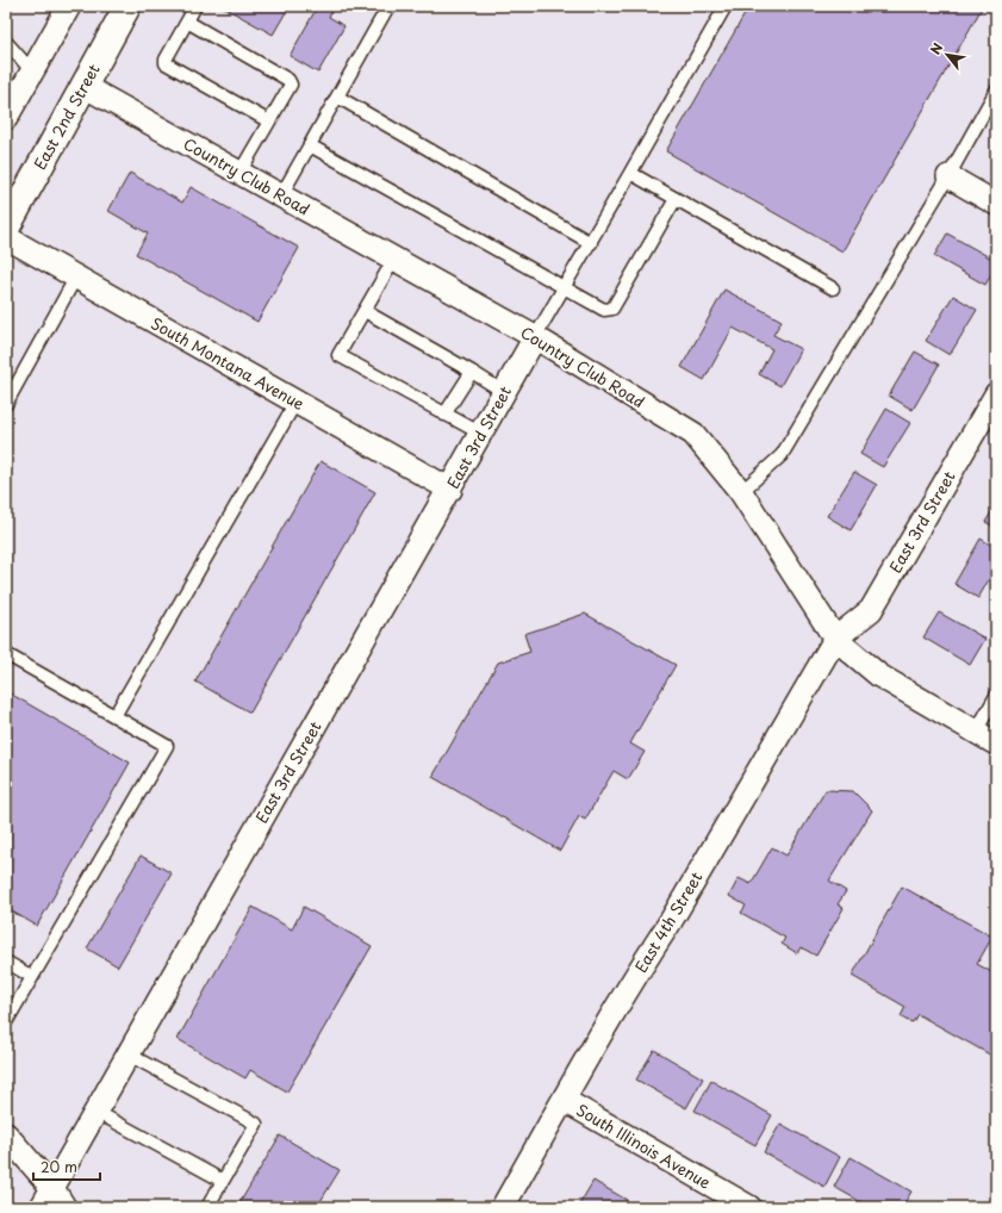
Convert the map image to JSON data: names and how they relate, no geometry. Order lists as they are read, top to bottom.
{
  "streets": {
    "main road": ["East 2nd Street"],
    "street": [
      "Country Club Road",
      "South Montana Avenue",
      "East 3rd Street",
      "East 4th Street",
      "South Illinois Avenue"
    ]
  },
  "crossings": [
    ["East 2nd Street", "Country Club Road"],
    ["Country Club Road", "East 3rd Street"],
    ["Country Club Road", "East 4th Street"],
    ["South Montana Avenue", "East 3rd Street"],
    ["East 3rd Street", "East 4th Street"],
    ["East 4th Street", "South Illinois Avenue"]
  ],
  "scale_bar": "20 m",
  "north": "top left"
}
